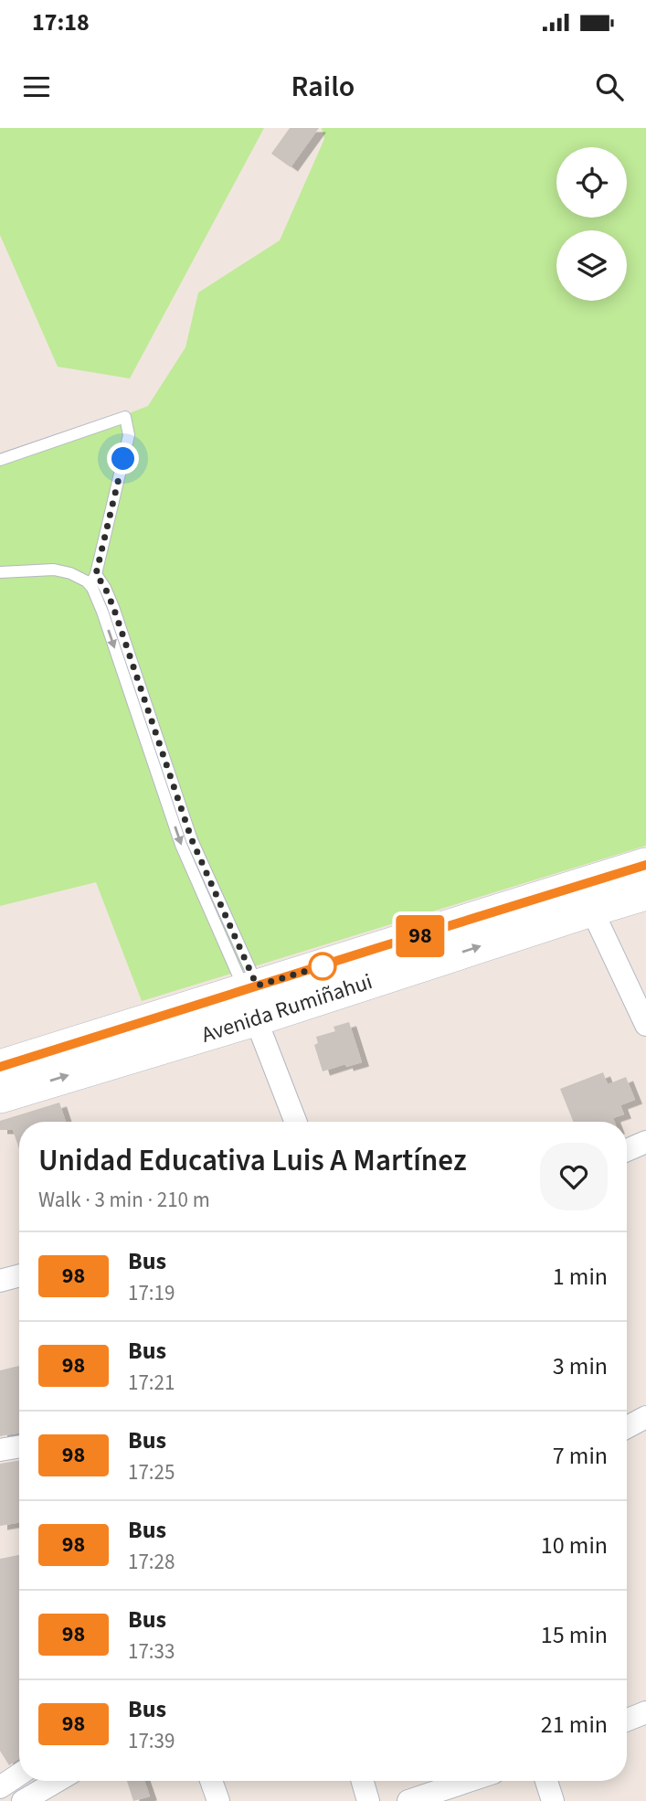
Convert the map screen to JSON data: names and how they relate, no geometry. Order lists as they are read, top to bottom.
{
  "streets": {
    "main road": ["Avenida Rumiñahui"]
  },
  "lines": ["bus line 98"],
  "page": {
    "status": "17:18",
    "header": "Railo",
    "on_map": "98",
    "heading": ["Unidad Educativa Luis A Martínez", "Walk · 3 min · 210 m"],
    "list": [
      {
        "mark": "98",
        "name": "Bus",
        "note": "17:19",
        "value": "1 min"
      },
      {
        "mark": "98",
        "name": "Bus",
        "note": "17:21",
        "value": "3 min"
      },
      {
        "mark": "98",
        "name": "Bus",
        "note": "17:25",
        "value": "7 min"
      },
      {
        "mark": "98",
        "name": "Bus",
        "note": "17:28",
        "value": "10 min"
      },
      {
        "mark": "98",
        "name": "Bus",
        "note": "17:33",
        "value": "15 min"
      },
      {
        "mark": "98",
        "name": "Bus",
        "note": "17:39",
        "value": "21 min"
      }
    ]
  }
}
